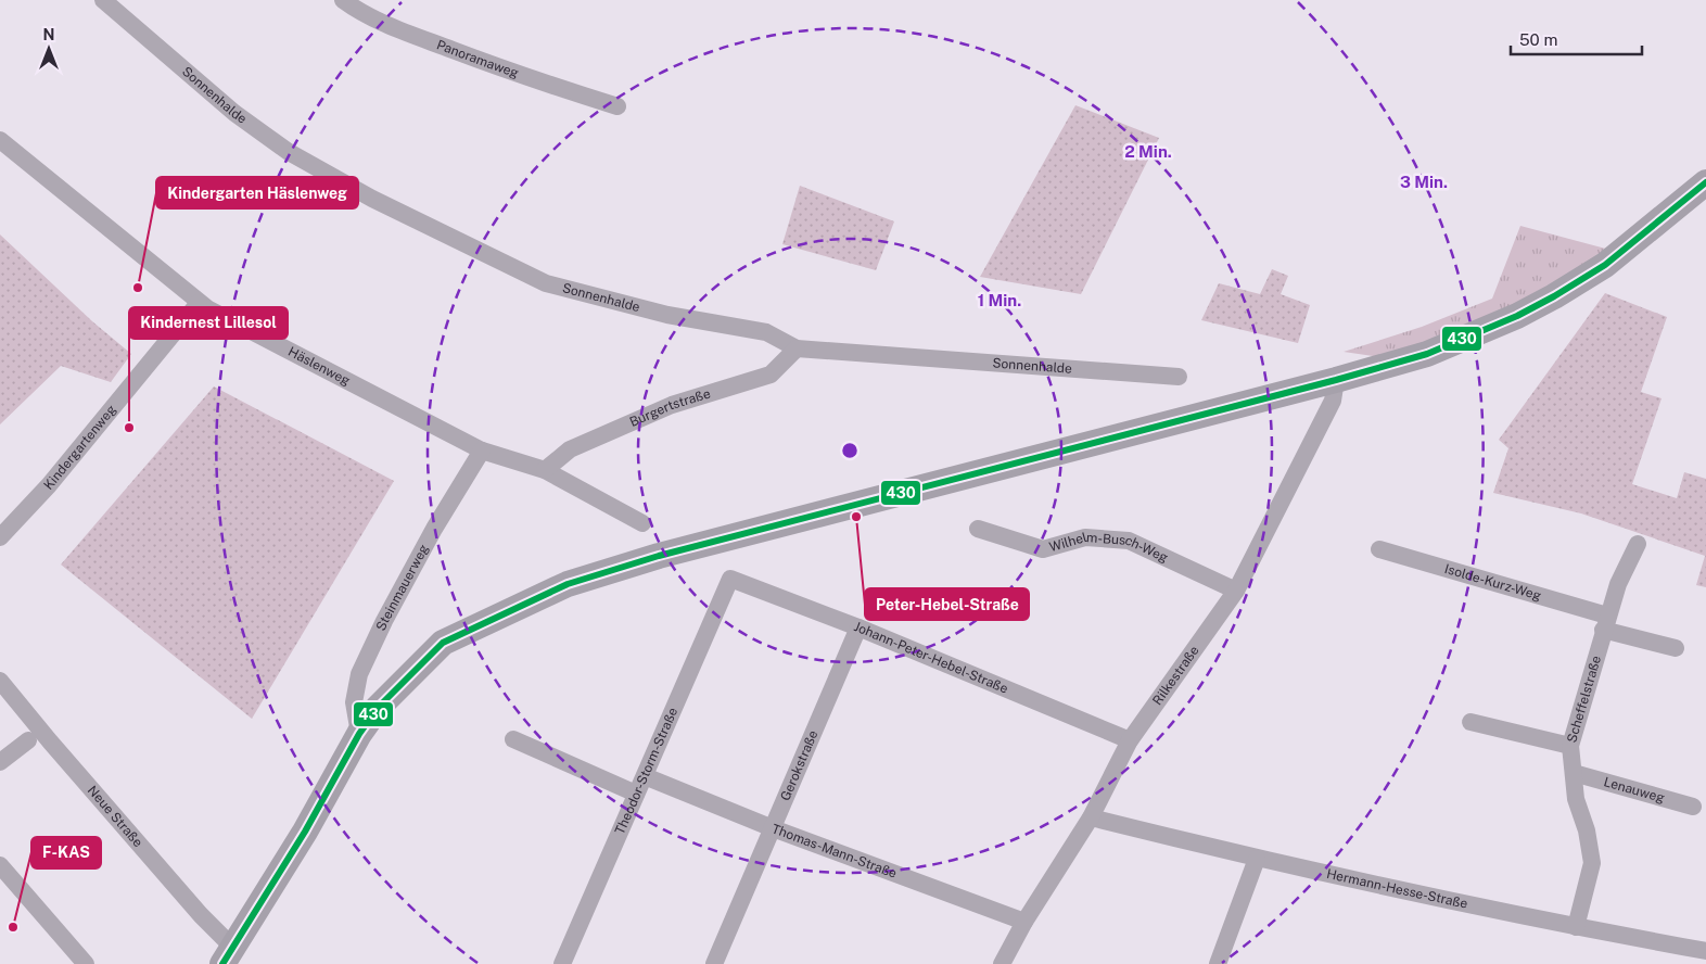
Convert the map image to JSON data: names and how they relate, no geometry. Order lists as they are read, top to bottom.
{
  "streets": {
    "street": [
      "Panoramaweg",
      "Sonnenhalde",
      "Häslenweg",
      "Burgertstraße",
      "Kindergartenweg",
      "Wilhelm-Busch-Weg",
      "Isolde-Kurz-Weg",
      "Steinmauerweg",
      "Johann-Peter-Hebel-Straße",
      "Rilkestraße",
      "Scheffelstraße",
      "Gerokstraße",
      "Theodor-Storm-Straße",
      "Lenauweg",
      "Neue Straße",
      "Thomas-Mann-Straße",
      "Hermann-Hesse-Straße"
    ]
  },
  "crossings": [
    ["Sonnenhalde", "Burgertstraße"],
    ["Häslenweg", "Burgertstraße"],
    ["Häslenweg", "Kindergartenweg"],
    ["Häslenweg", "Steinmauerweg"],
    ["Wilhelm-Busch-Weg", "Rilkestraße"],
    ["Isolde-Kurz-Weg", "Scheffelstraße"],
    ["Johann-Peter-Hebel-Straße", "Rilkestraße"],
    ["Johann-Peter-Hebel-Straße", "Gerokstraße"],
    ["Johann-Peter-Hebel-Straße", "Theodor-Storm-Straße"],
    ["Rilkestraße", "Thomas-Mann-Straße"],
    ["Rilkestraße", "Hermann-Hesse-Straße"],
    ["Scheffelstraße", "Lenauweg"],
    ["Scheffelstraße", "Hermann-Hesse-Straße"],
    ["Gerokstraße", "Thomas-Mann-Straße"],
    ["Theodor-Storm-Straße", "Thomas-Mann-Straße"]
  ],
  "places": [
    "Kindergarten Häslenweg",
    "Kindernest Lillesol",
    "Peter-Hebel-Straße",
    "F-KAS"
  ],
  "lines": ["transit line 430"],
  "scale_bar": "50 m",
  "north": "top",
  "rings": ["2 Min.", "3 Min.", "1 Min."]
}
